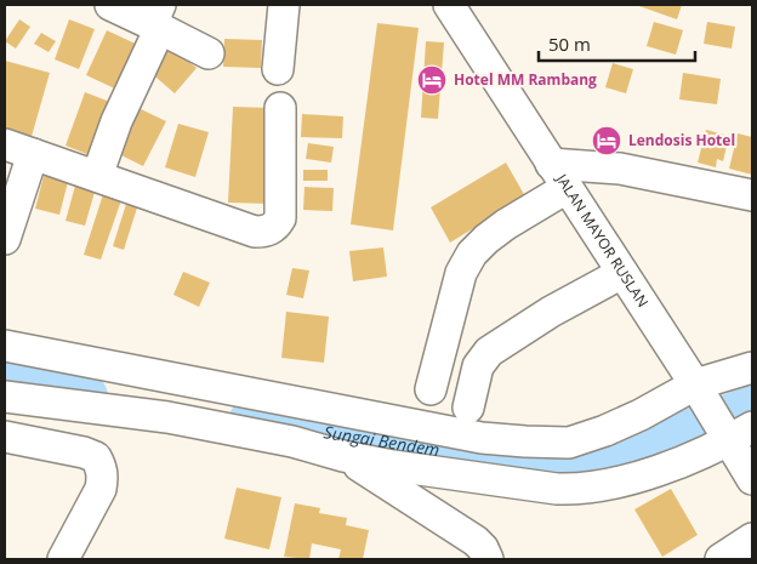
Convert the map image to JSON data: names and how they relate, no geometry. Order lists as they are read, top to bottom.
{
  "streets": {
    "street": ["JALAN MAYOR RUSLAN"]
  },
  "water": ["Sungai Bendem"],
  "places": {
    "hotel": ["Hotel MM Rambang", "Lendosis Hotel"]
  },
  "scale_bar": "50 m"
}
